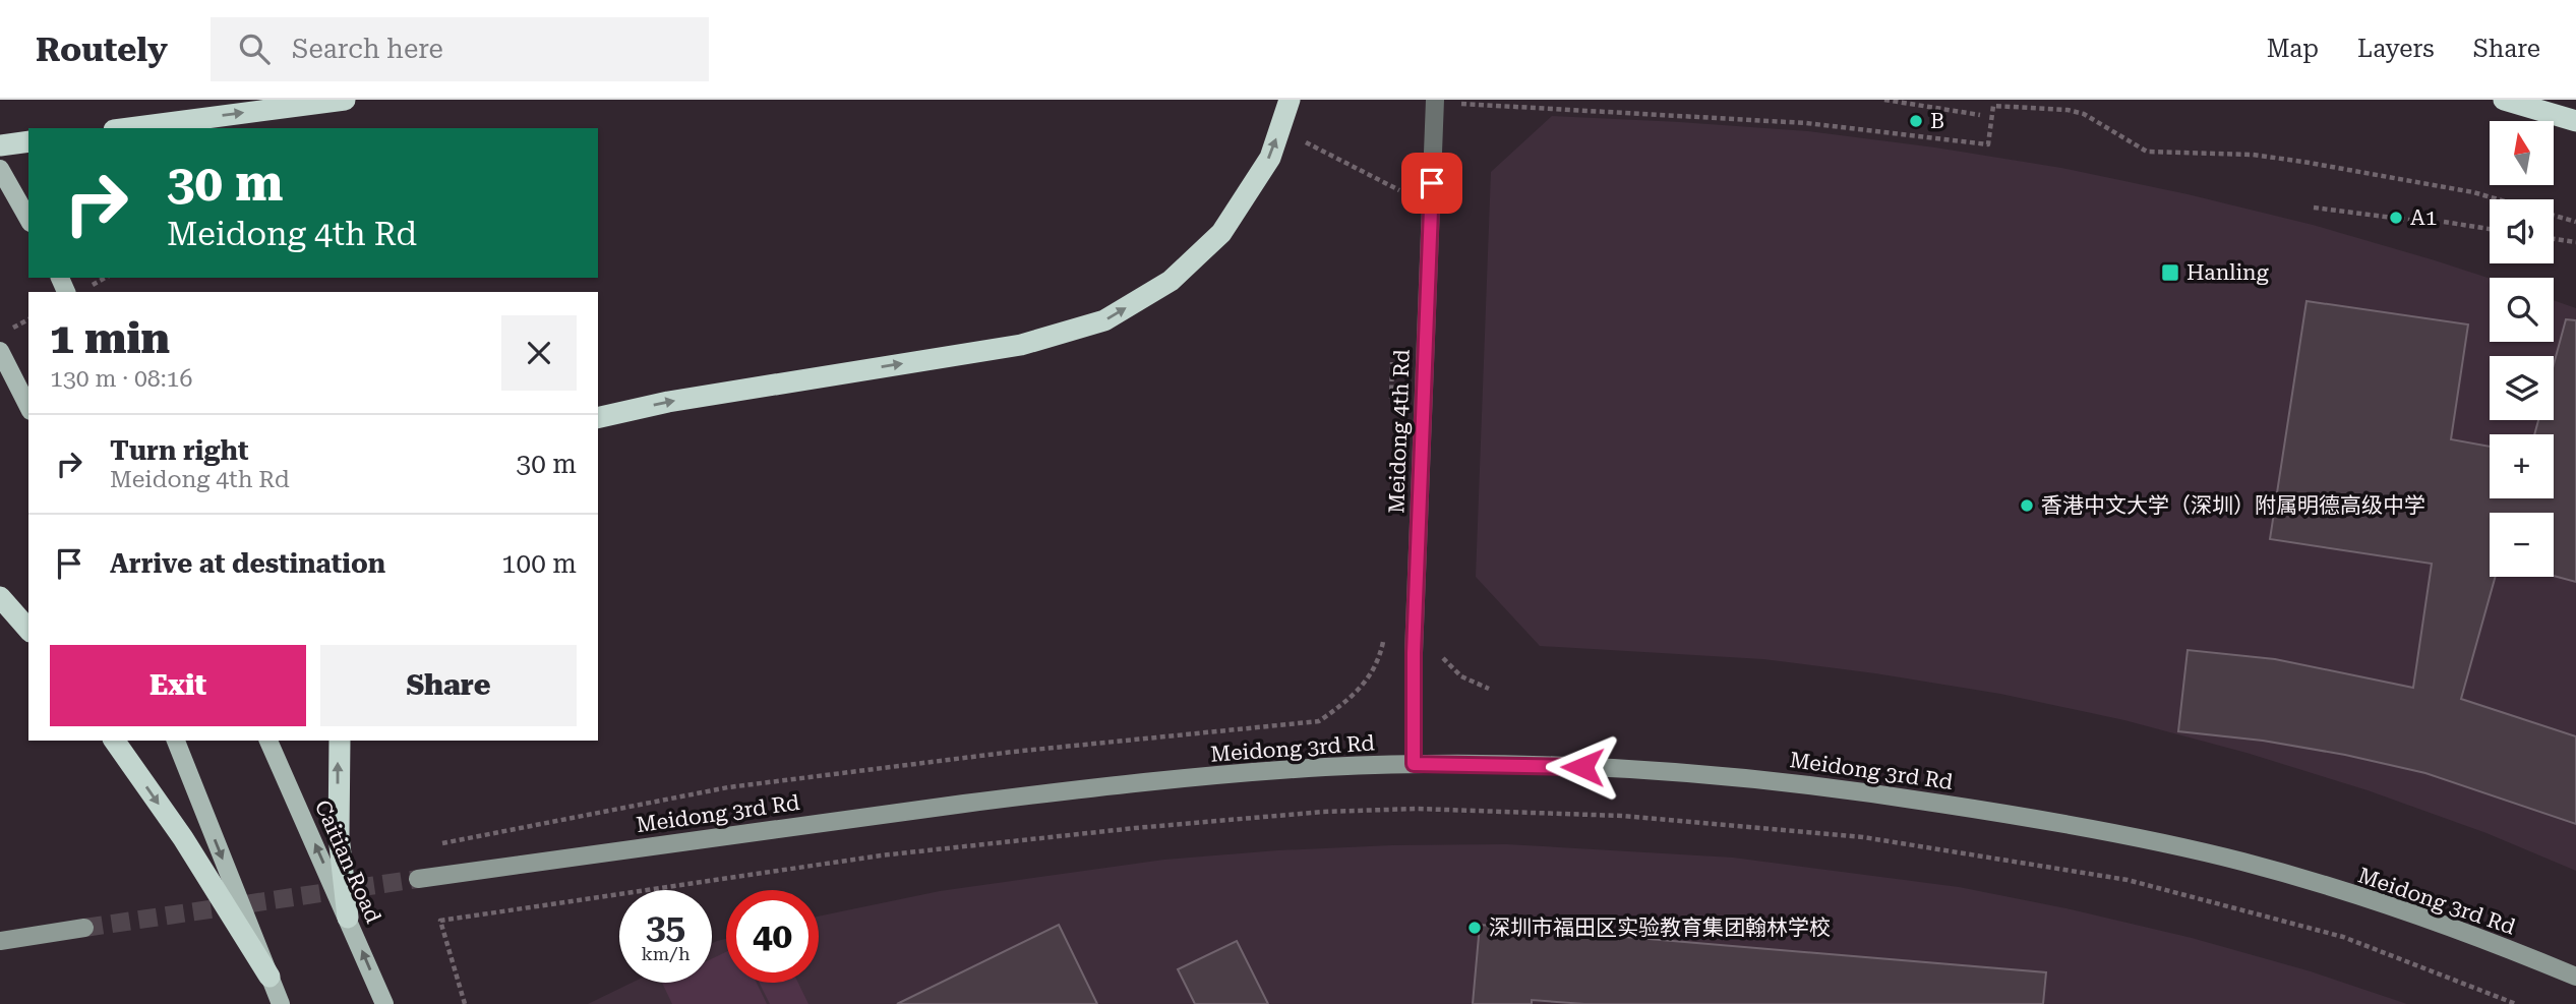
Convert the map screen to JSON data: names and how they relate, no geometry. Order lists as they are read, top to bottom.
{
  "streets": {
    "main road": ["Caitian Road"],
    "street": ["Meidong 4th Rd", "Meidong 3rd Rd"]
  },
  "crossings": [
    ["Meidong 4th Rd", "Meidong 3rd Rd"]
  ],
  "places": {
    "other": [
      "B",
      "A1",
      "香港中文大学（深圳）附属明德高级中学",
      "深圳市福田区实验教育集团翰林学校"
    ],
    "transit": ["Hanling"]
  },
  "north": "top",
  "page": {
    "header": "Routely",
    "search": "Search here",
    "nav": ["Map", "Layers", "Share"],
    "map_buttons": ["+", "−"],
    "turn": ["30 m", "Meidong 4th Rd"],
    "heading": ["1 min", "130 m · 08:16"],
    "list": [
      {
        "name": "Turn right",
        "note": "Meidong 4th Rd",
        "value": "30 m"
      },
      {
        "name": "Arrive at destination",
        "value": "100 m"
      }
    ],
    "buttons": ["Exit", "Share"],
    "speed": "35 km/h",
    "limit": "40"
  }
}
